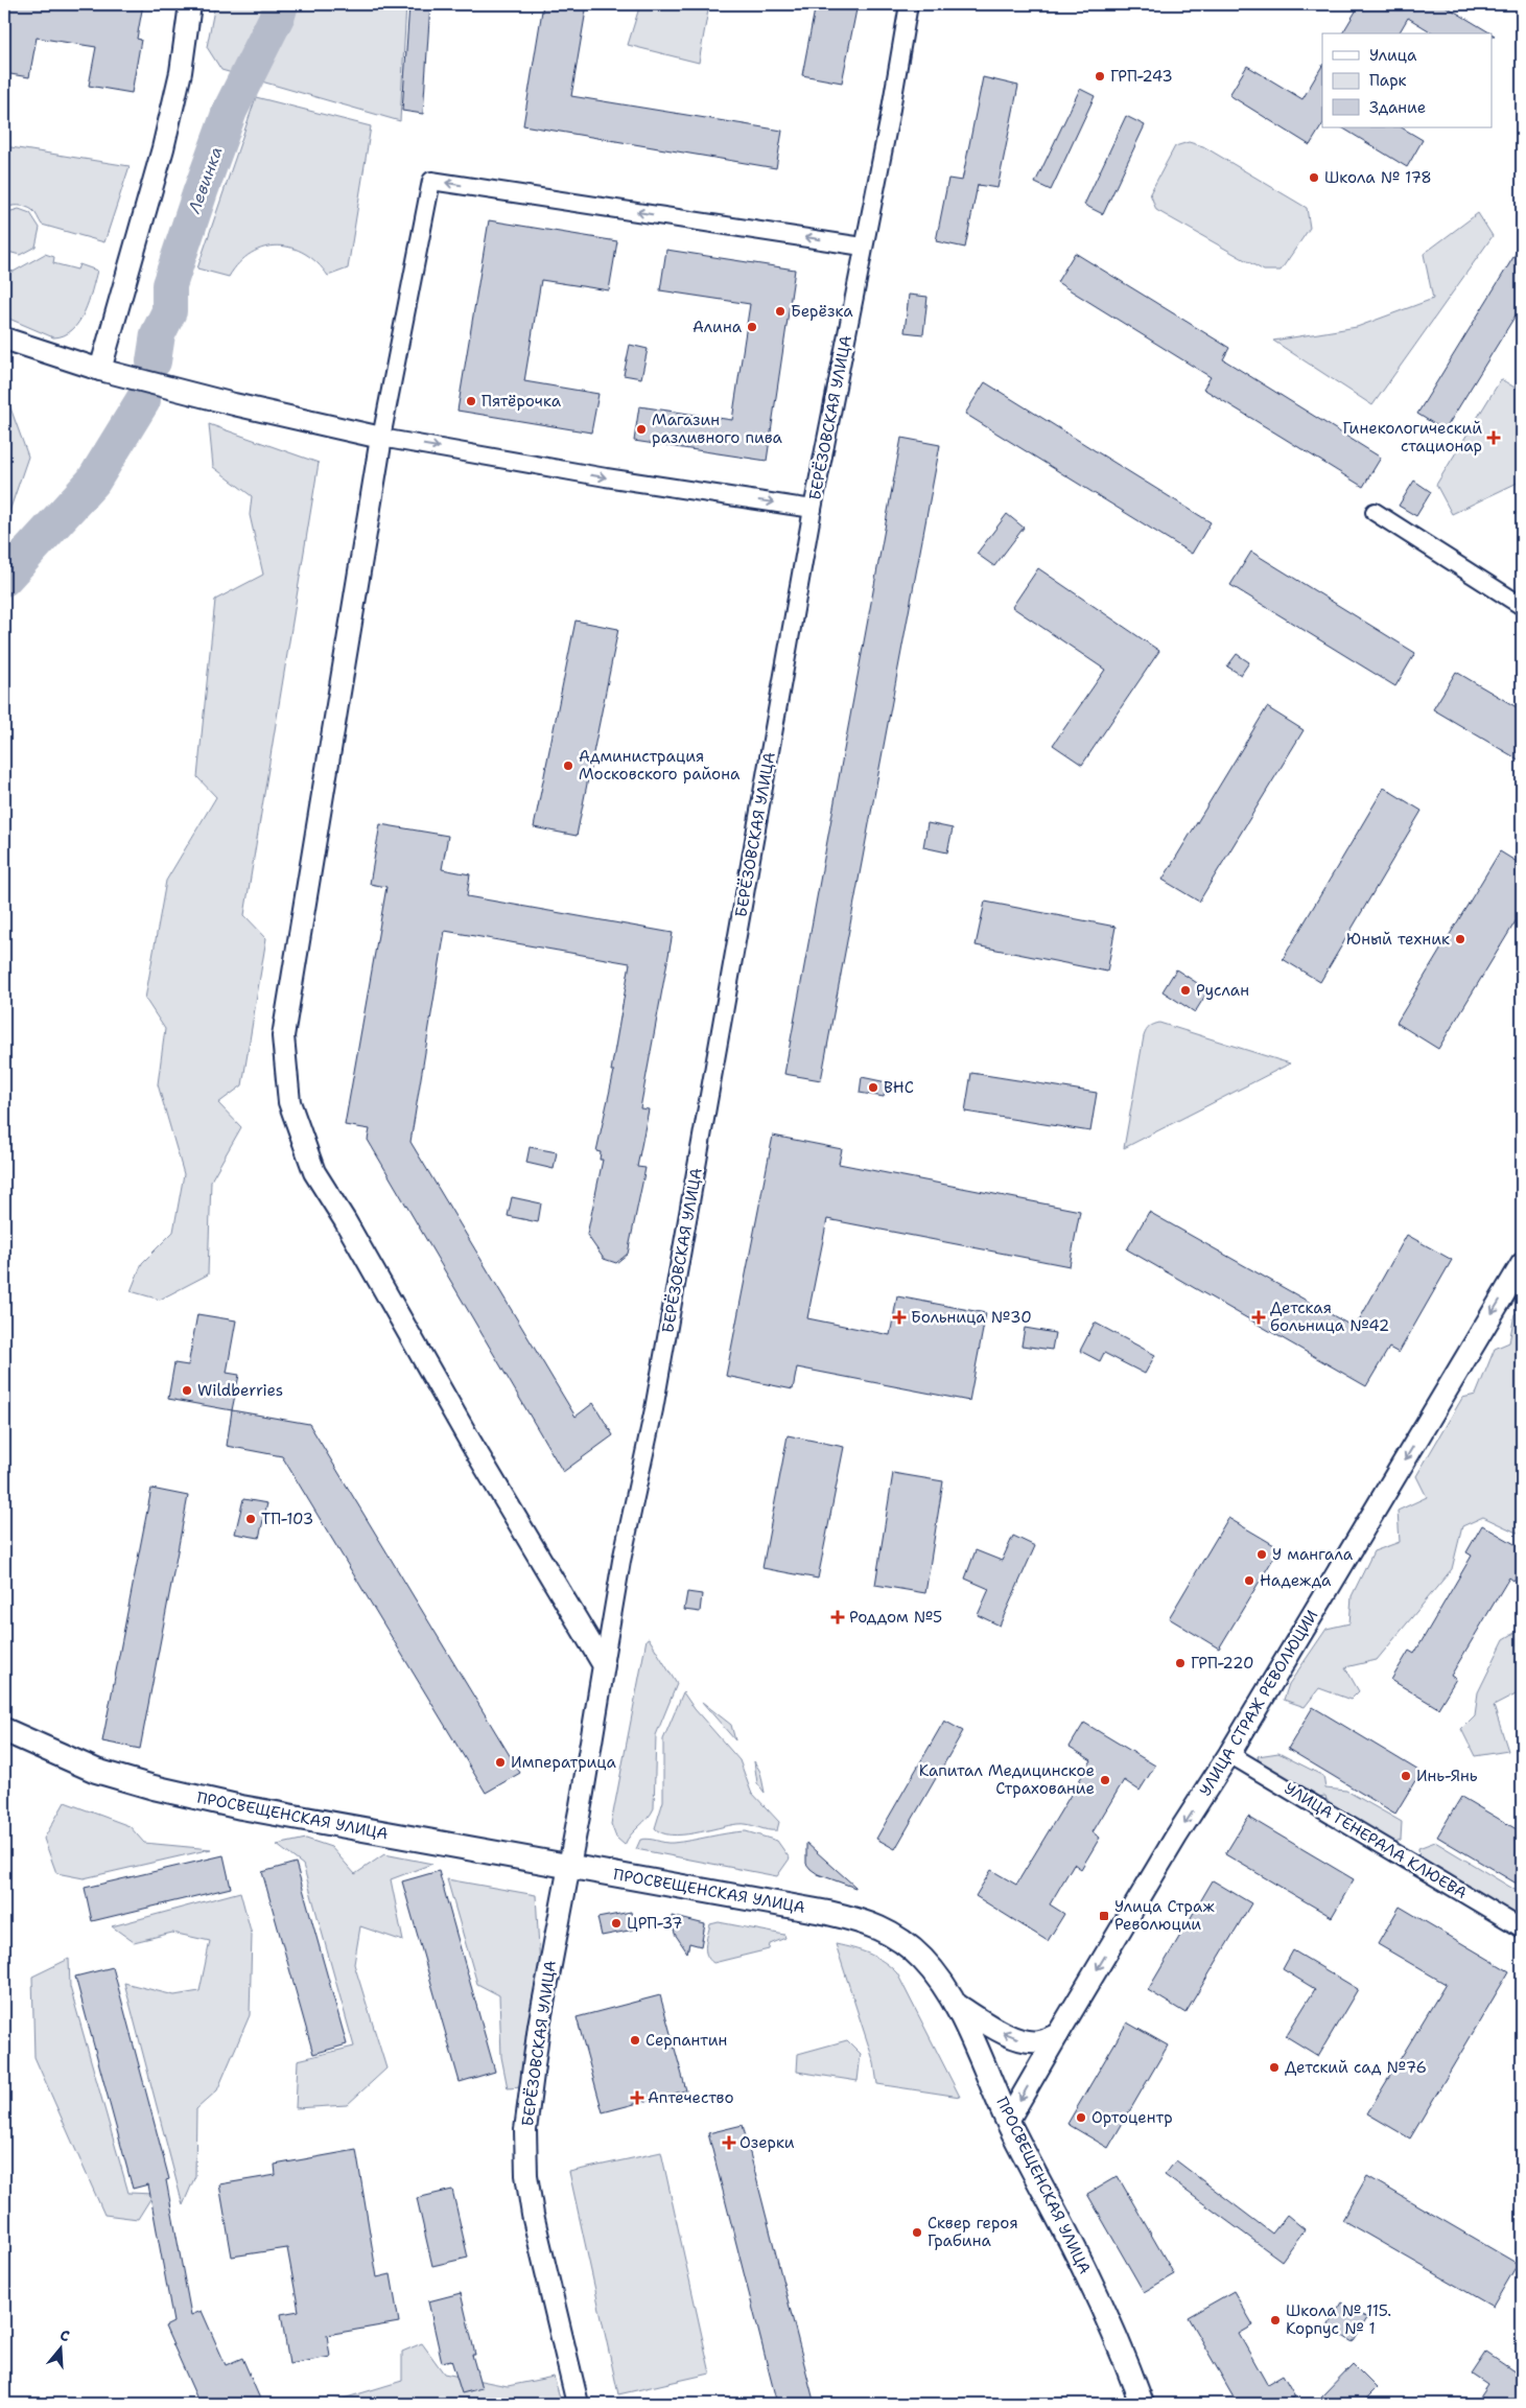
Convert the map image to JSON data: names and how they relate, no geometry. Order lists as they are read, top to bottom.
{
  "streets": {
    "main road": ["ПРОСВЕЩЕНСКАЯ УЛИЦА"],
    "street": ["БЕРЁЗОВСКАЯ УЛИЦА", "УЛИЦА СТРАЖ РЕВОЛЮЦИИ", "УЛИЦА ГЕНЕРАЛА КЛЮЕВА"]
  },
  "crossings": [
    ["БЕРЁЗОВСКАЯ УЛИЦА", "ПРОСВЕЩЕНСКАЯ УЛИЦА"],
    ["УЛИЦА СТРАЖ РЕВОЛЮЦИИ", "ПРОСВЕЩЕНСКАЯ УЛИЦА"],
    ["УЛИЦА СТРАЖ РЕВОЛЮЦИИ", "УЛИЦА ГЕНЕРАЛА КЛЮЕВА"]
  ],
  "one_way": ["УЛИЦА СТРАЖ РЕВОЛЮЦИИ"],
  "water": ["Левинка"],
  "places": {
    "other": [
      "ГРП-243",
      "Школа № 178",
      "Берёзка",
      "Алина",
      "Пятёрочка",
      "Магазин разливного пива",
      "Администрация Московского района",
      "Юный техник",
      "Руслан",
      "ВНС",
      "Wildberries",
      "ТП-103",
      "У мангала",
      "Надежда",
      "ГРП-220",
      "Императрица",
      "Инь-Янь",
      "Капитал Медицинское Страхование",
      "ЦРП-37",
      "Серпантин",
      "Детский сад №76",
      "Ортоцентр",
      "Сквер героя Грабина",
      "Школа № 115. Корпус № 1"
    ],
    "health": [
      "Гинекологический стационар",
      "Больница №30",
      "Детская больница №42",
      "Роддом №5",
      "Аптечество",
      "Озерки"
    ],
    "transit": ["Улица Страж Революции"]
  },
  "legend": ["Улица", "Парк", "Здание"],
  "north": "top"
}
